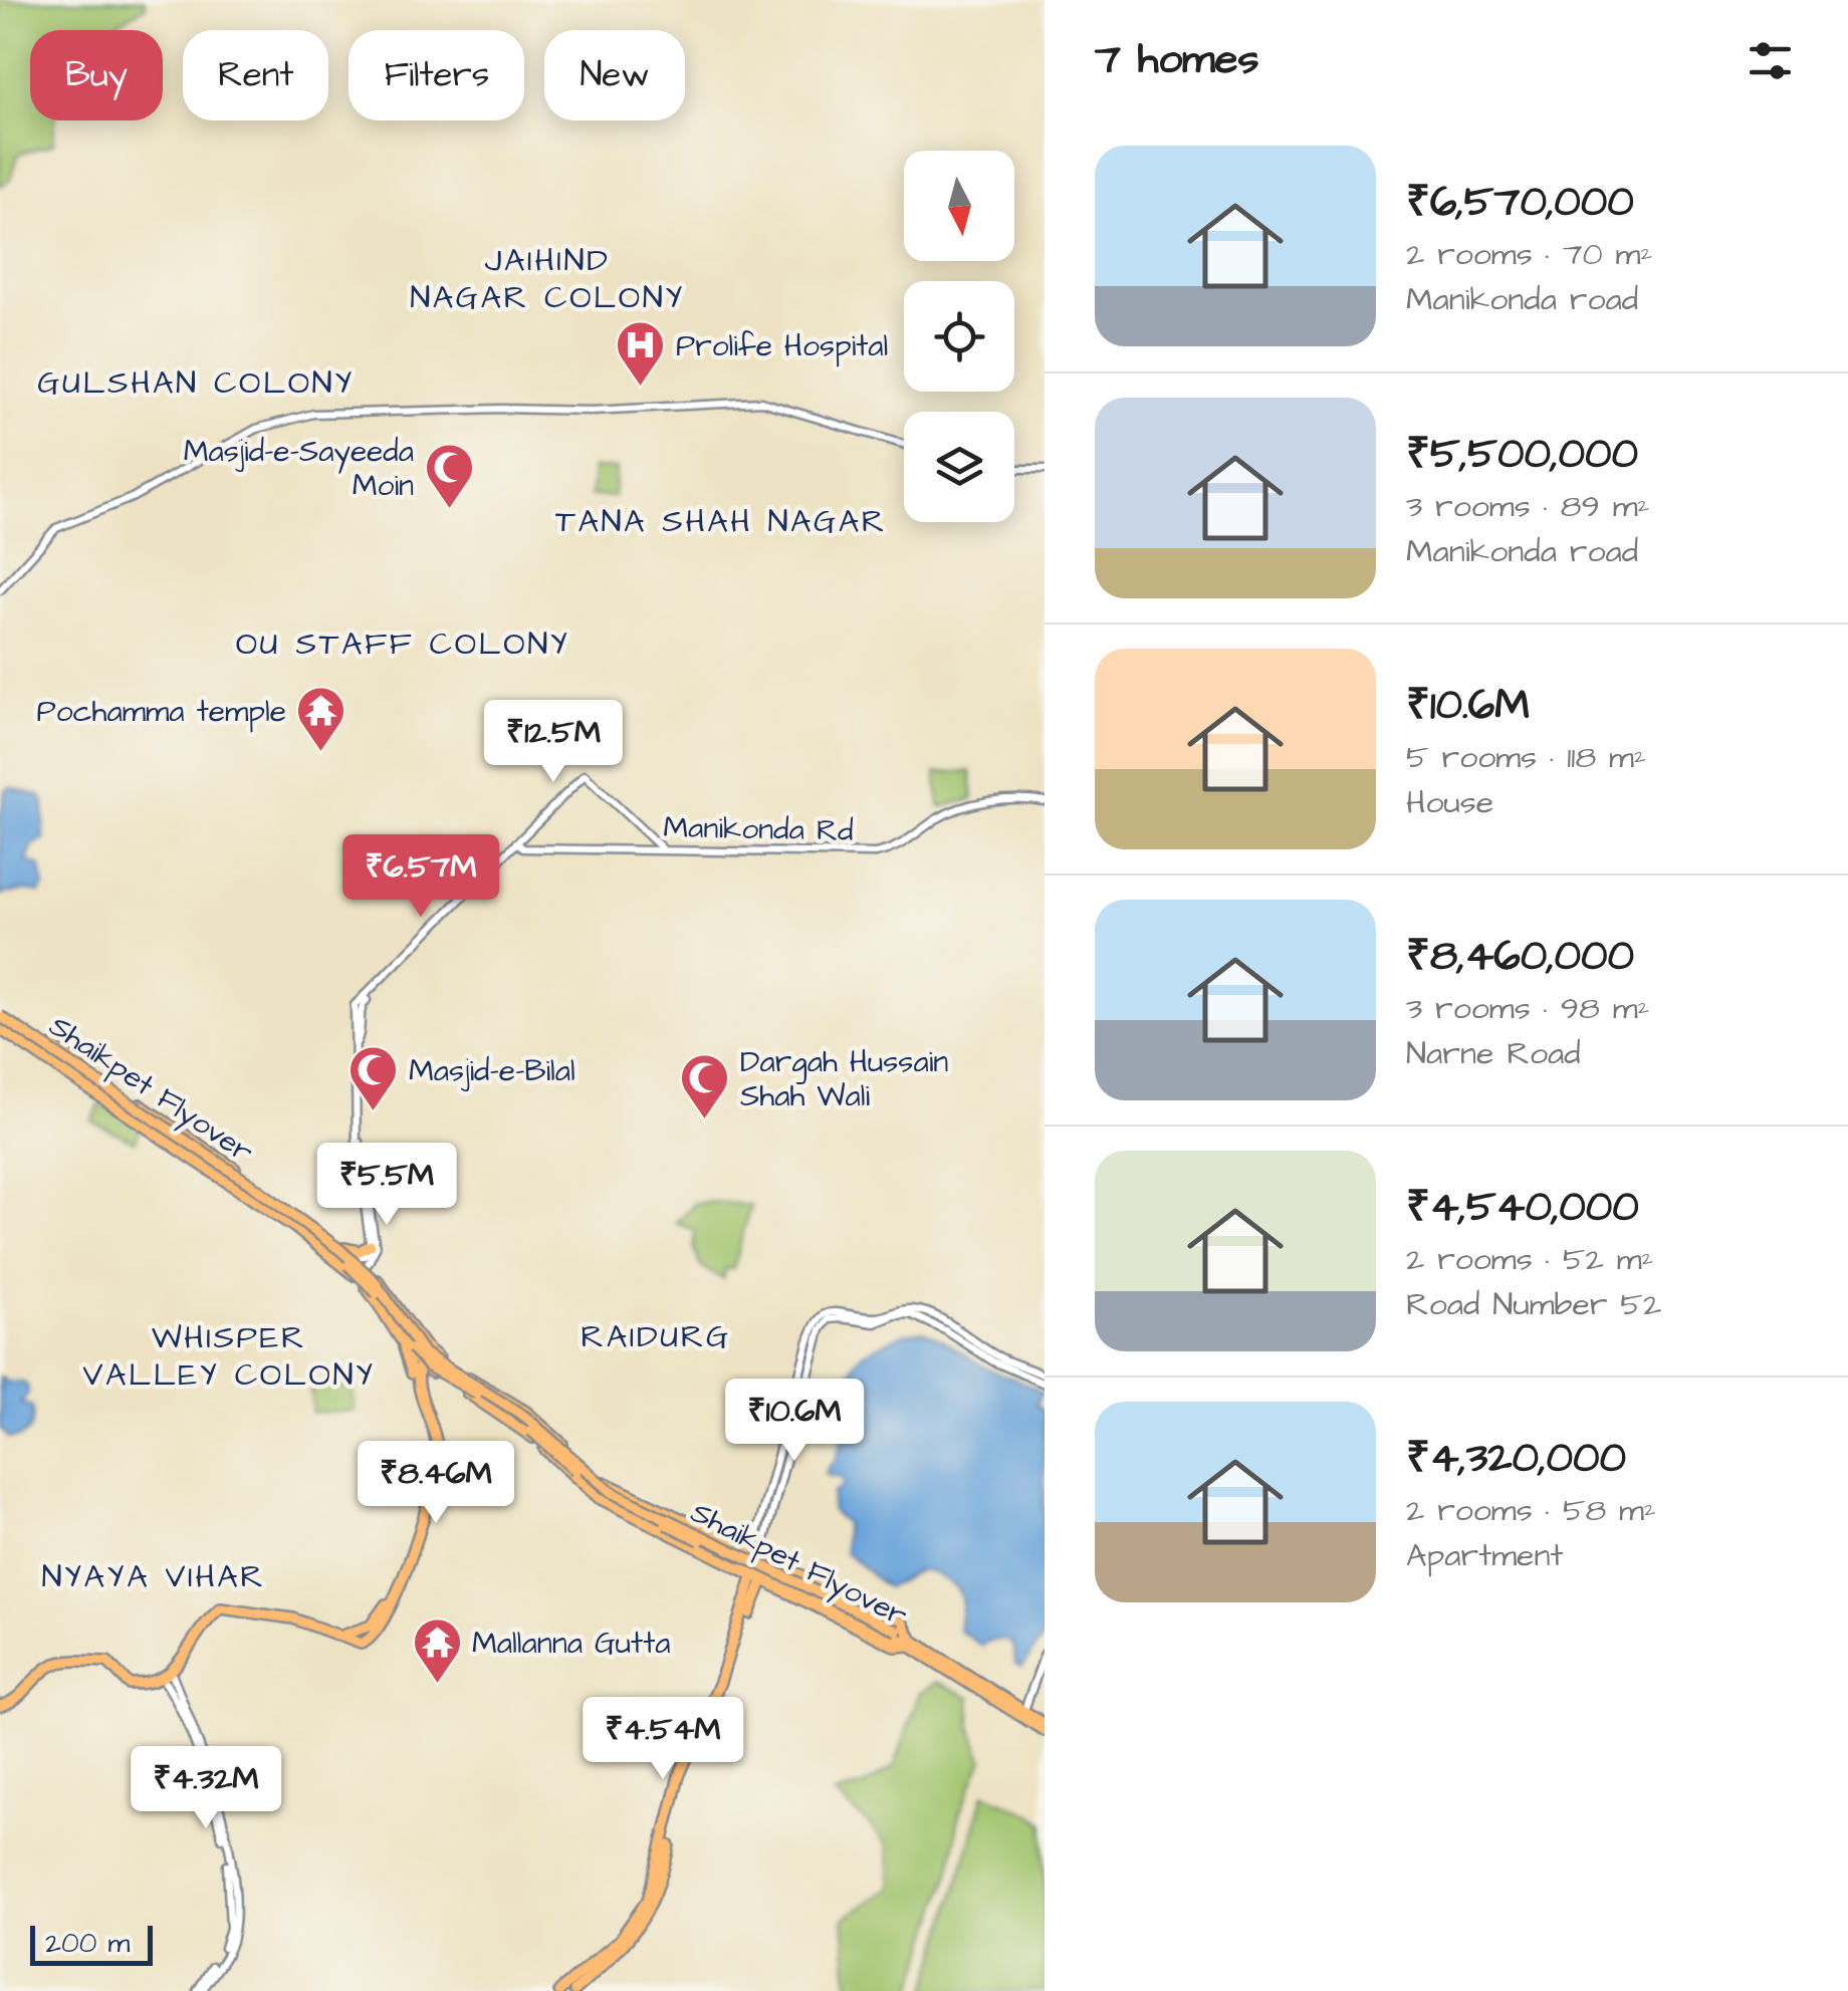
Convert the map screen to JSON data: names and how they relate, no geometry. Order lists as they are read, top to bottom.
{
  "streets": {
    "main road": ["Shaikpet Flyover"],
    "street": ["Manikonda Rd"]
  },
  "districts": [
    "JAIHIND NAGAR COLONY",
    "GULSHAN COLONY",
    "TANA SHAH NAGAR",
    "OU STAFF COLONY",
    "RAIDURG",
    "WHISPER VALLEY COLONY",
    "NYAYA VIHAR"
  ],
  "places": {
    "hospital": ["Prolife Hospital"],
    "mosque": ["Masjid-e-Sayeeda Moin", "Masjid-e-Bilal", "Dargah Hussain Shah Wali"],
    "temple": ["Pochamma temple", "Mallanna Gutta"]
  },
  "scale_bar": "200 m",
  "north": "bottom",
  "page": {
    "heading": "7 homes",
    "chip": [
      "Buy",
      "Rent",
      "Filters",
      "New"
    ],
    "list": [
      {
        "name": "₹6,570,000",
        "note": "2 rooms · 70 m² · Manikonda road"
      },
      {
        "name": "₹5,500,000",
        "note": "3 rooms · 89 m² · Manikonda road"
      },
      {
        "name": "₹10.6M",
        "note": "5 rooms · 118 m² · House"
      },
      {
        "name": "₹8,460,000",
        "note": "3 rooms · 98 m² · Narne Road"
      },
      {
        "name": "₹4,540,000",
        "note": "2 rooms · 52 m² · Road Number 52"
      },
      {
        "name": "₹4,320,000",
        "note": "2 rooms · 58 m² · Apartment"
      }
    ],
    "price": [
      "₹12.5M",
      "₹6.57M",
      "₹5.5M",
      "₹10.6M",
      "₹8.46M",
      "₹4.54M",
      "₹4.32M"
    ],
    "scale": "200 m"
  }
}
